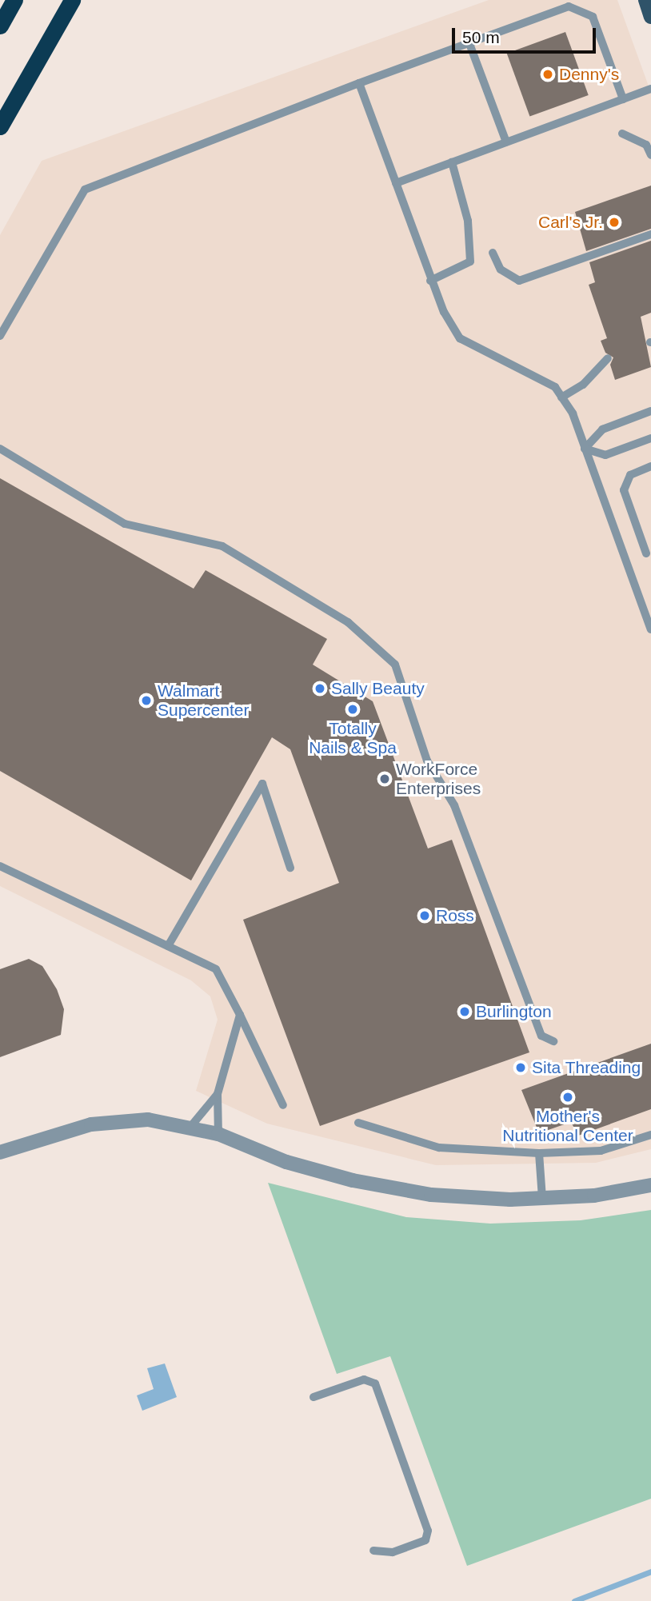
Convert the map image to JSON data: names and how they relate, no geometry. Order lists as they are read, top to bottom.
{
  "places": [
    "Denny's",
    "Carl's Jr.",
    "Sally Beauty",
    "Walmart Supercenter",
    "Totally Nails & Spa",
    "WorkForce Enterprises",
    "Ross",
    "Burlington",
    "Sita Threading",
    "Mother's Nutritional Center"
  ],
  "scale_bar": "50 m"
}
